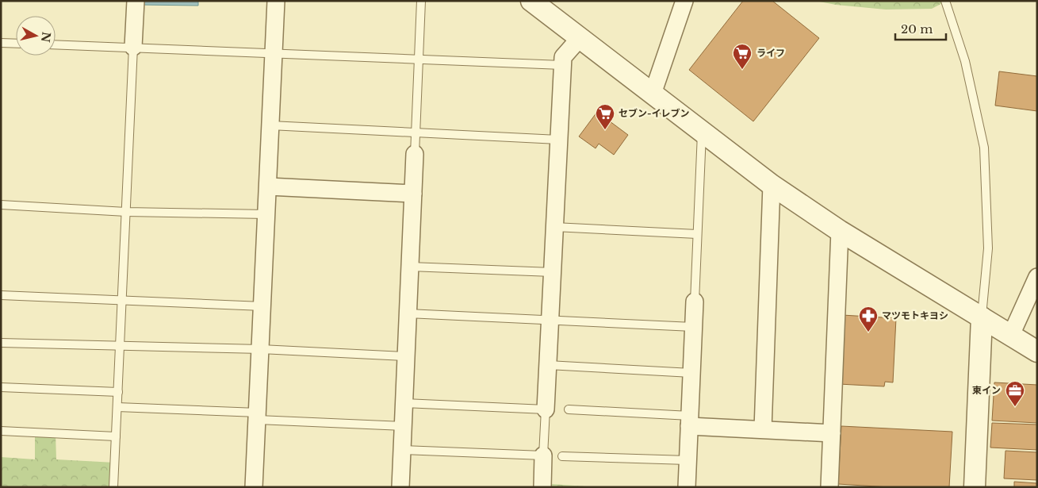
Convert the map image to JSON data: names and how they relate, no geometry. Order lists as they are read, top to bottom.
{
  "places": {
    "supermarket": ["ライフ", "セブン-イレブン"],
    "pharmacy": ["マツモトキヨシ"],
    "office": ["東イン"]
  },
  "scale_bar": "20 m",
  "north": "right"
}
